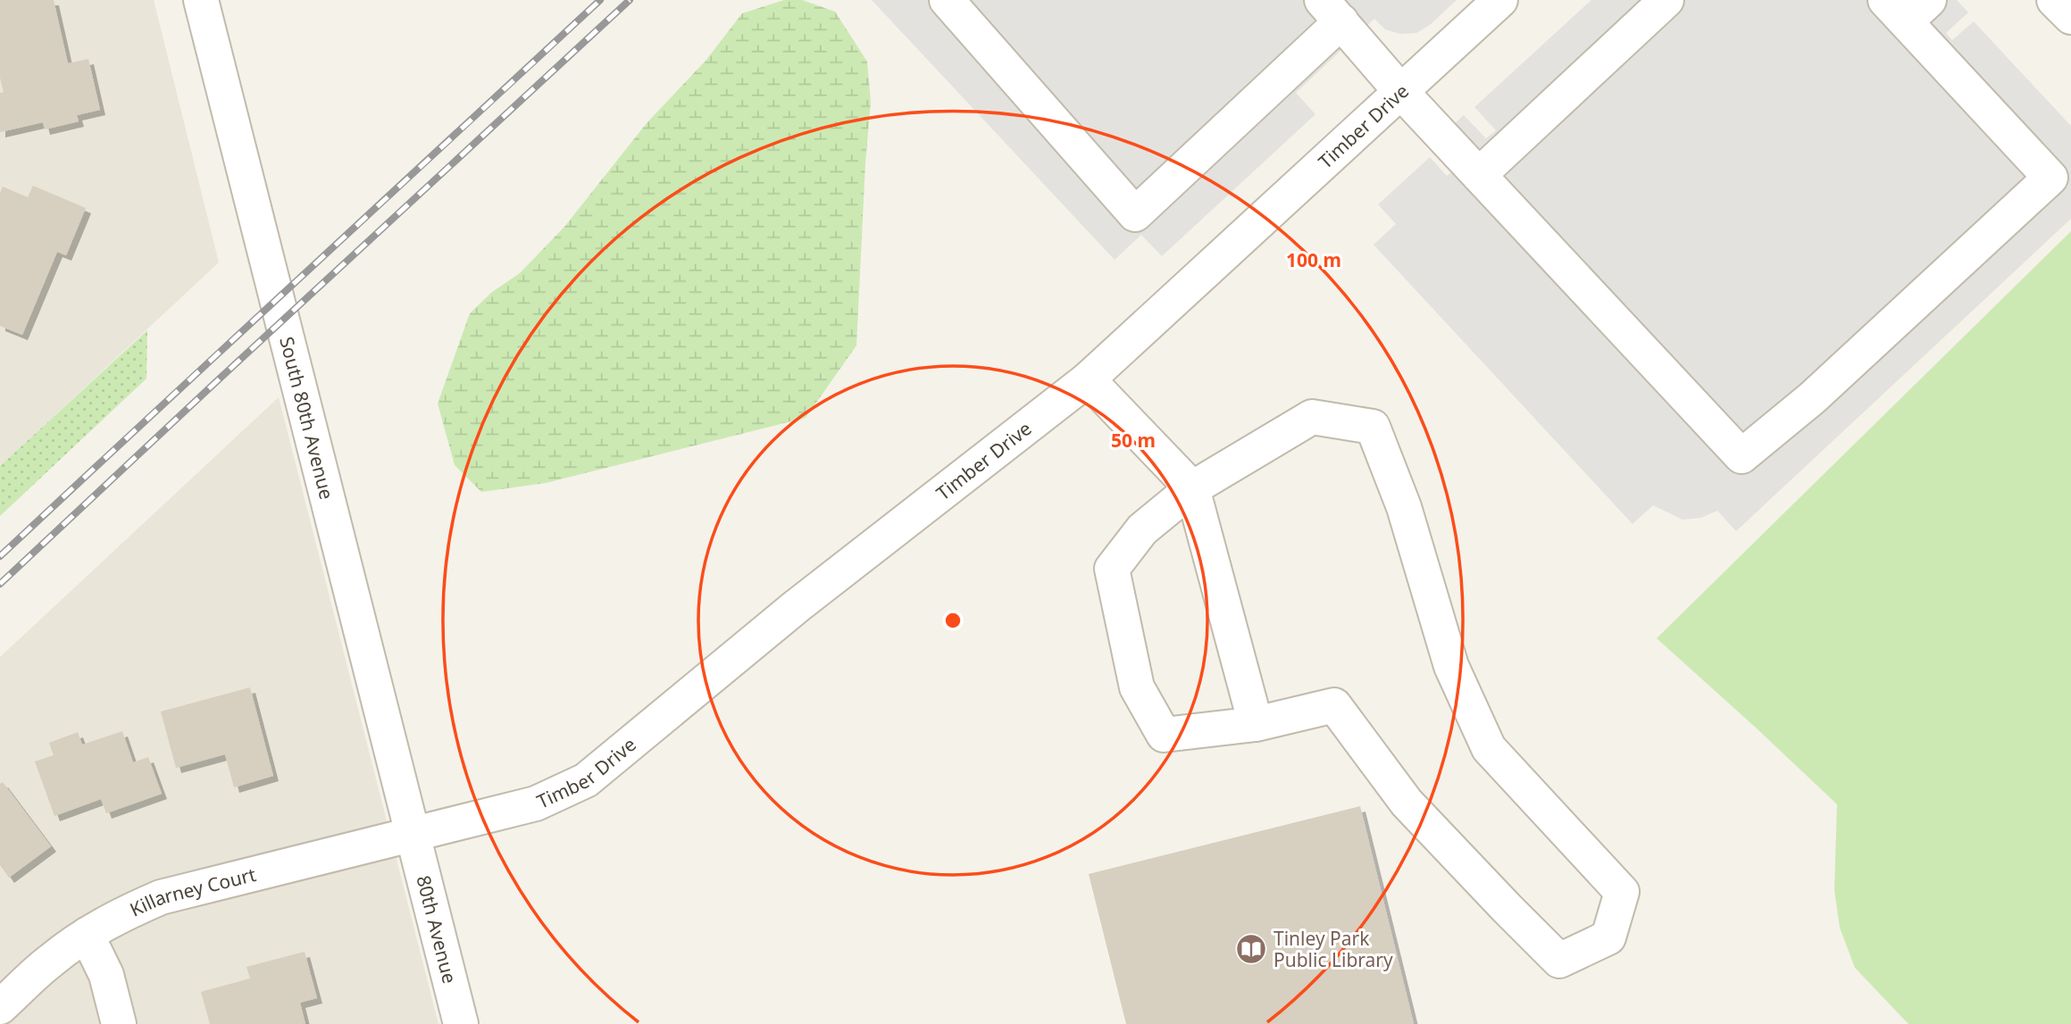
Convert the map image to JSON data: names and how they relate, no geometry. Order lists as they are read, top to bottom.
{
  "streets": {
    "street": [
      "Timber Drive",
      "South 80th Avenue",
      "Killarney Court",
      "80th Avenue"
    ]
  },
  "crossings": [
    ["Timber Drive", "South 80th Avenue"],
    ["Timber Drive", "Killarney Court"],
    ["Timber Drive", "80th Avenue"],
    ["South 80th Avenue", "Killarney Court"],
    ["South 80th Avenue", "80th Avenue"],
    ["Killarney Court", "80th Avenue"]
  ],
  "places": {
    "library": ["Tinley Park Public Library"]
  },
  "rings": ["100 m", "50 m"]
}
